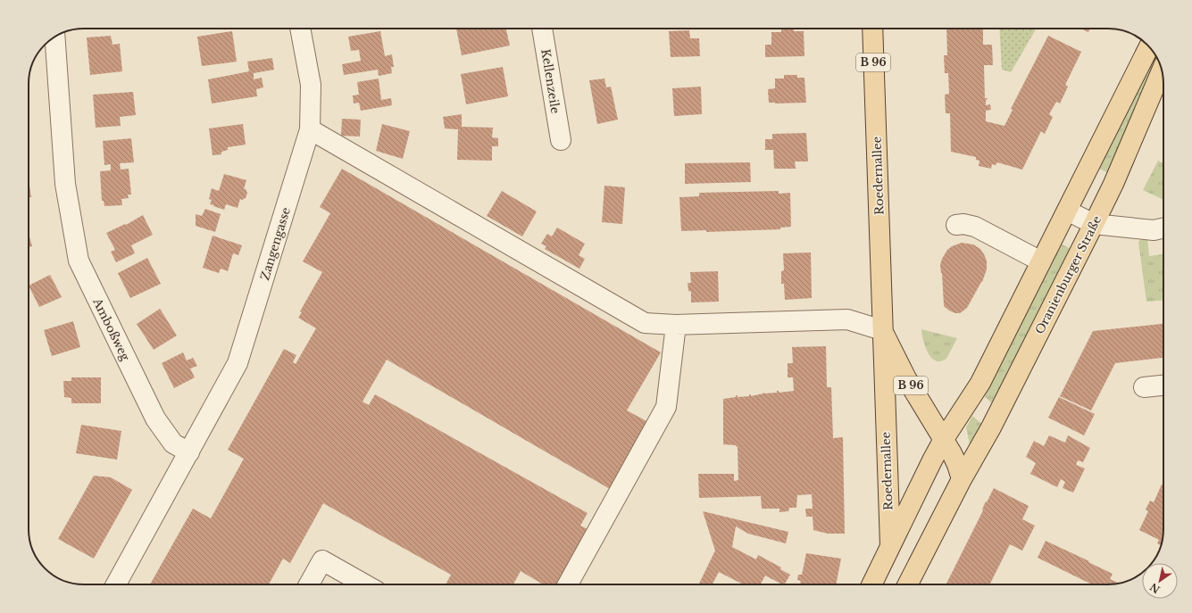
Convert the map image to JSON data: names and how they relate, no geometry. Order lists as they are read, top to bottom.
{
  "streets": {
    "main road": ["B 96", "Roedernallee", "Oranienburger Straße"],
    "street": ["Kellenzeile", "Zangengasse", "Amboßweg"]
  },
  "crossings": [
    ["B 96", "Roedernallee"],
    ["B 96", "Oranienburger Straße"],
    ["Zangengasse", "Amboßweg"]
  ],
  "north": "bottom left"
}
